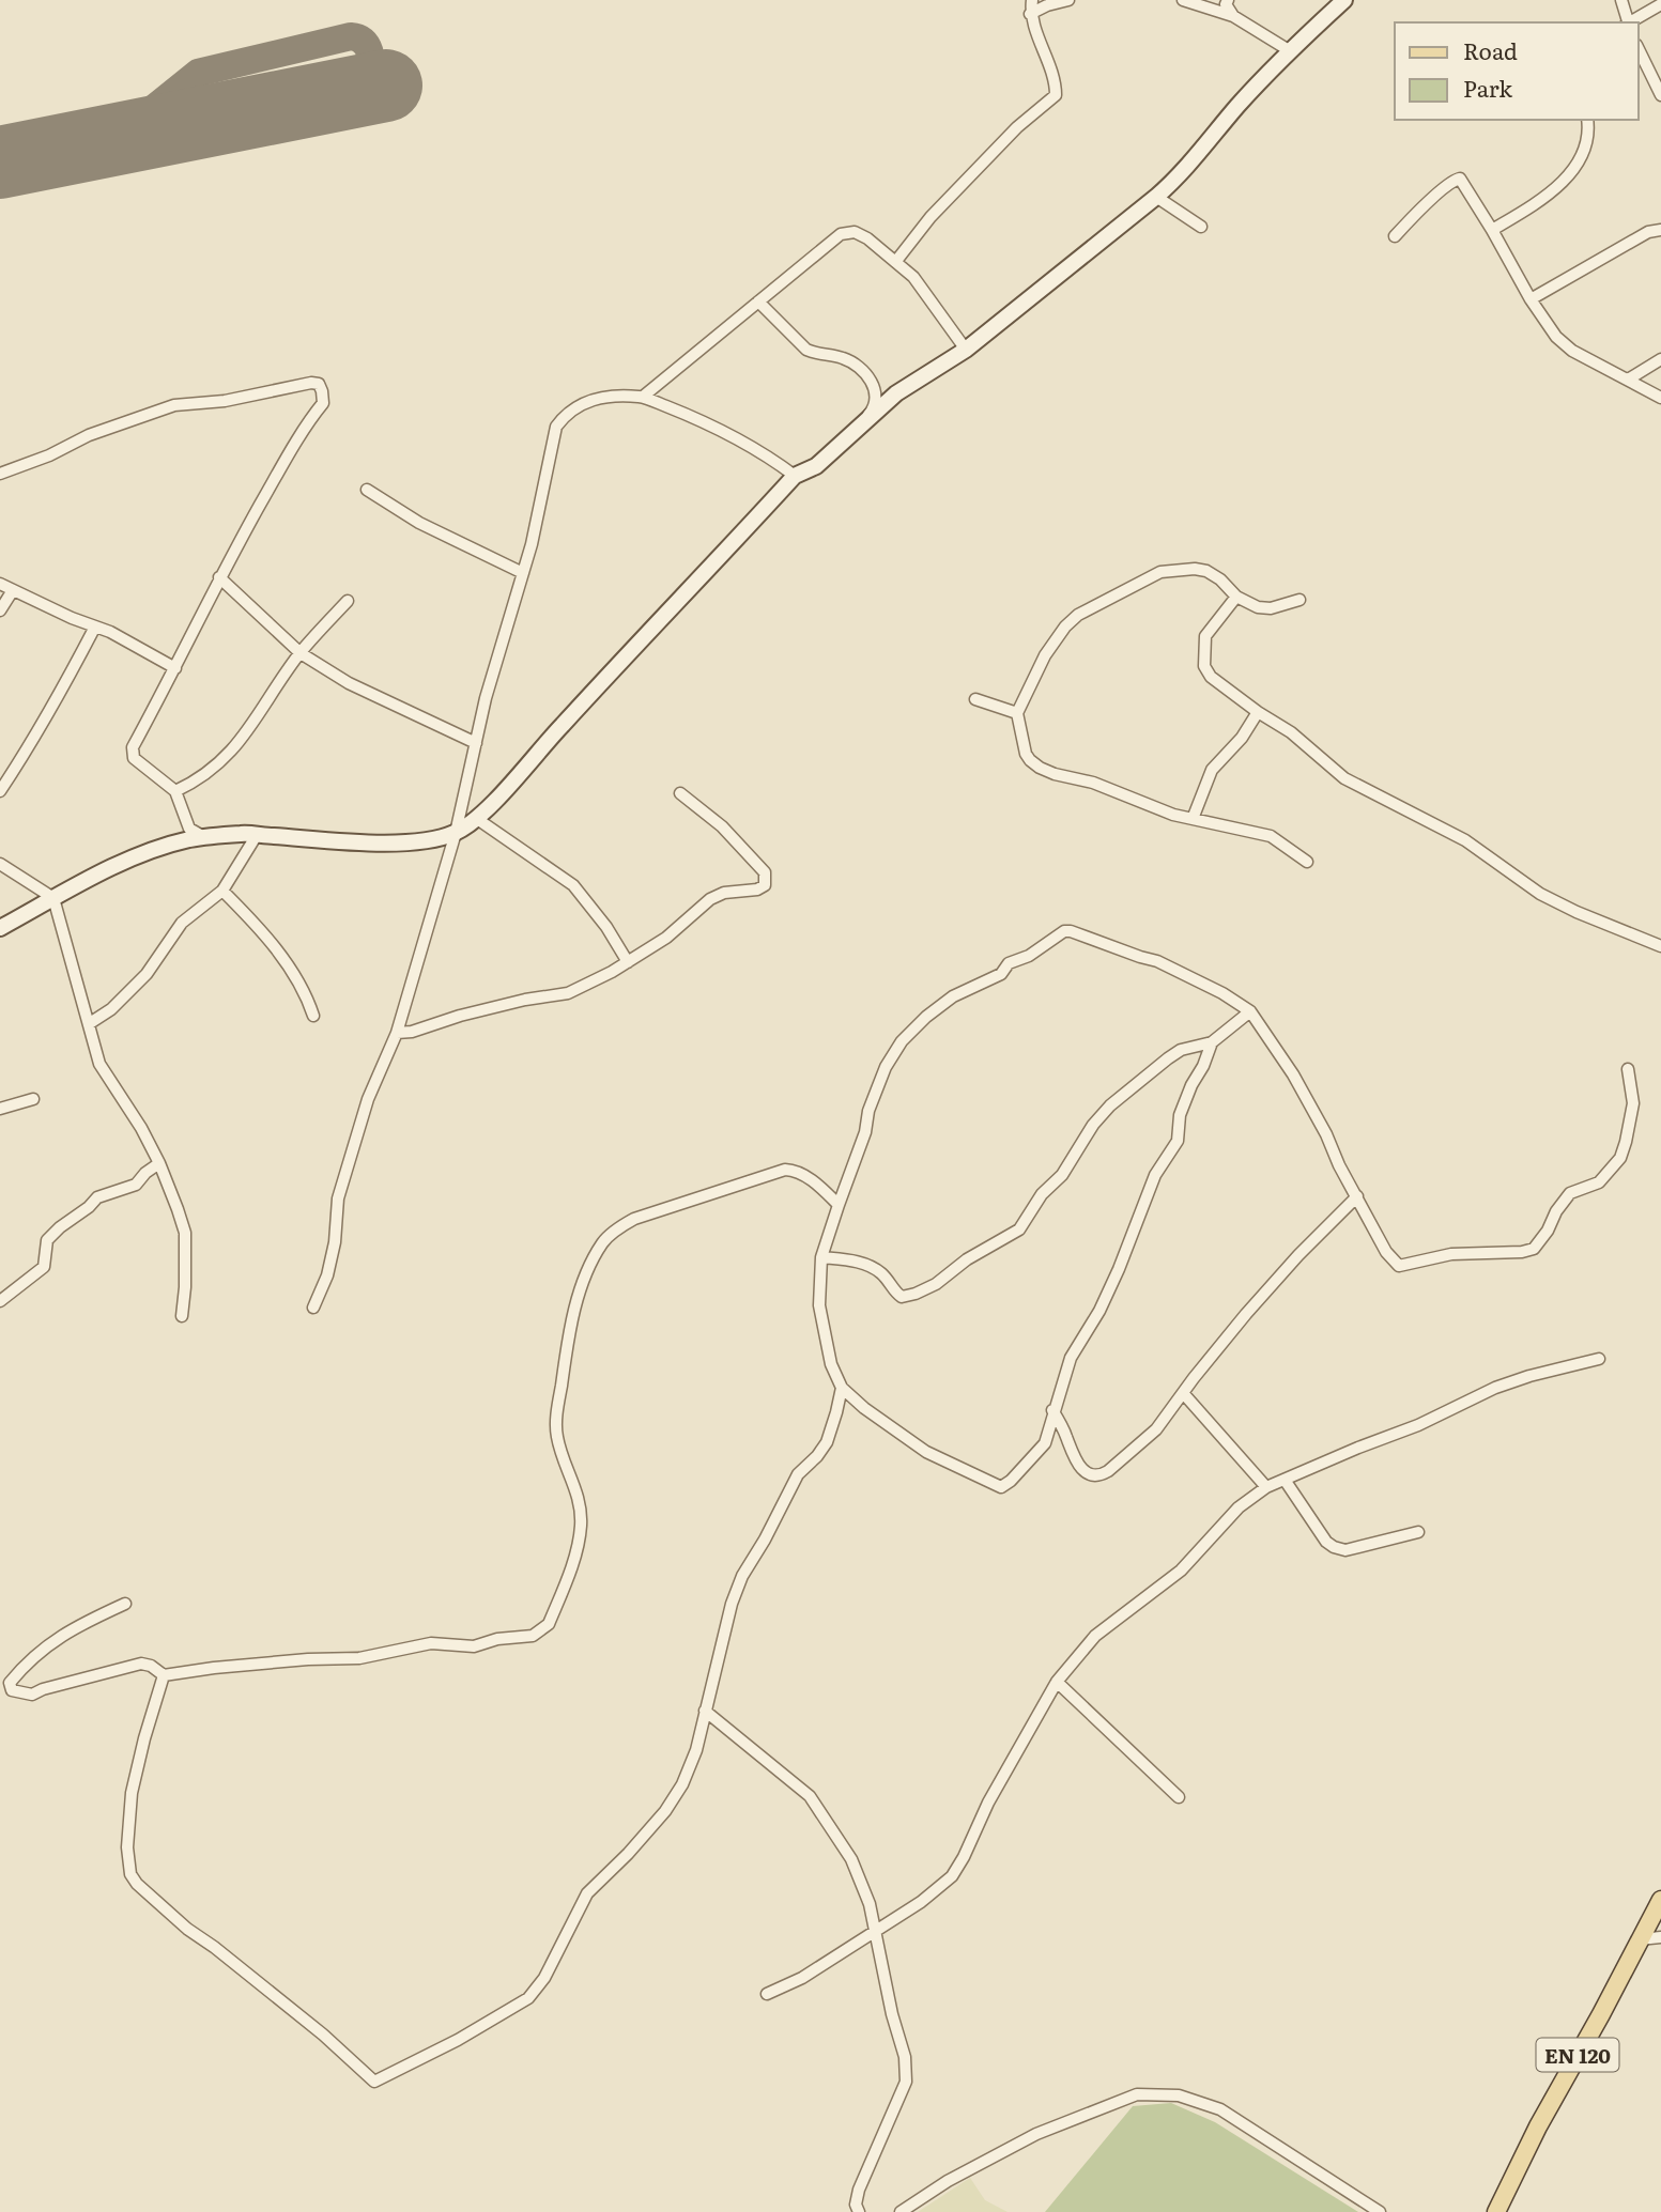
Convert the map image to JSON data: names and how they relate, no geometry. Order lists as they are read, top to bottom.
{
  "streets": {
    "main road": ["EN 120"]
  },
  "legend": ["Road", "Park"]
}
